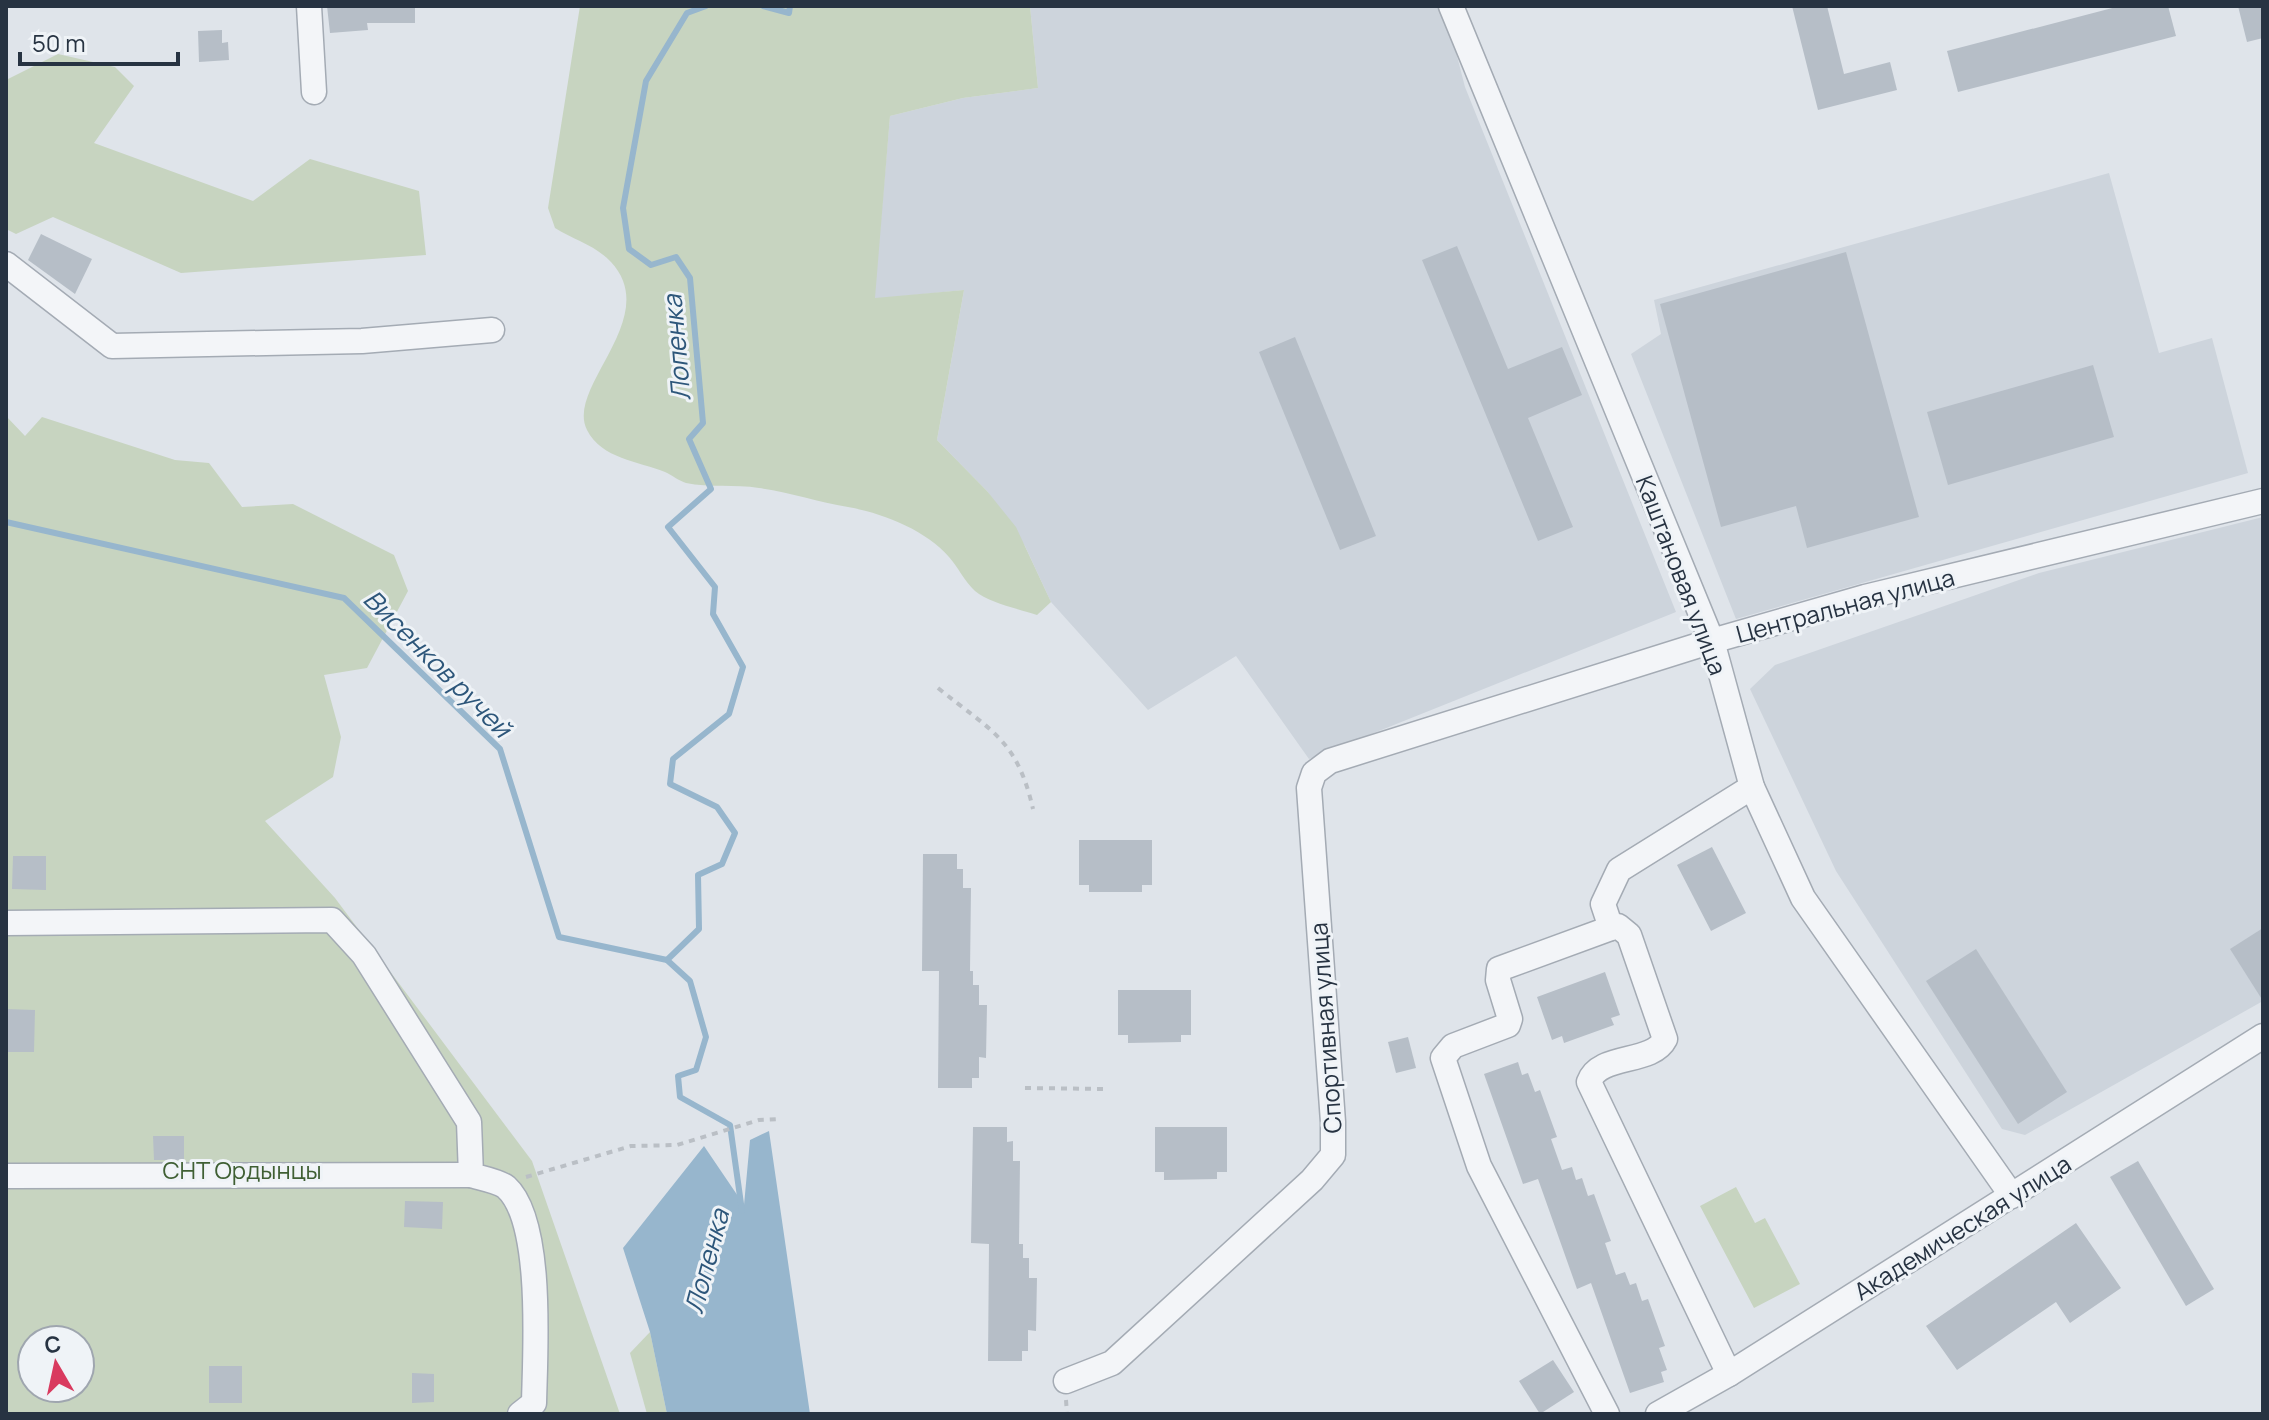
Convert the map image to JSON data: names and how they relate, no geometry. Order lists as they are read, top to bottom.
{
  "streets": {
    "street": [
      "Каштановая улица",
      "Центральная улица",
      "Спортивная улица",
      "Академическая улица"
    ]
  },
  "crossings": [
    ["Каштановая улица", "Центральная улица"],
    ["Каштановая улица", "Академическая улица"],
    ["Центральная улица", "Спортивная улица"]
  ],
  "water": ["Лопенка", "Висенков ручей"],
  "parks": ["СНТ Ордынцы"],
  "scale_bar": "50 m",
  "north": "top"
}
